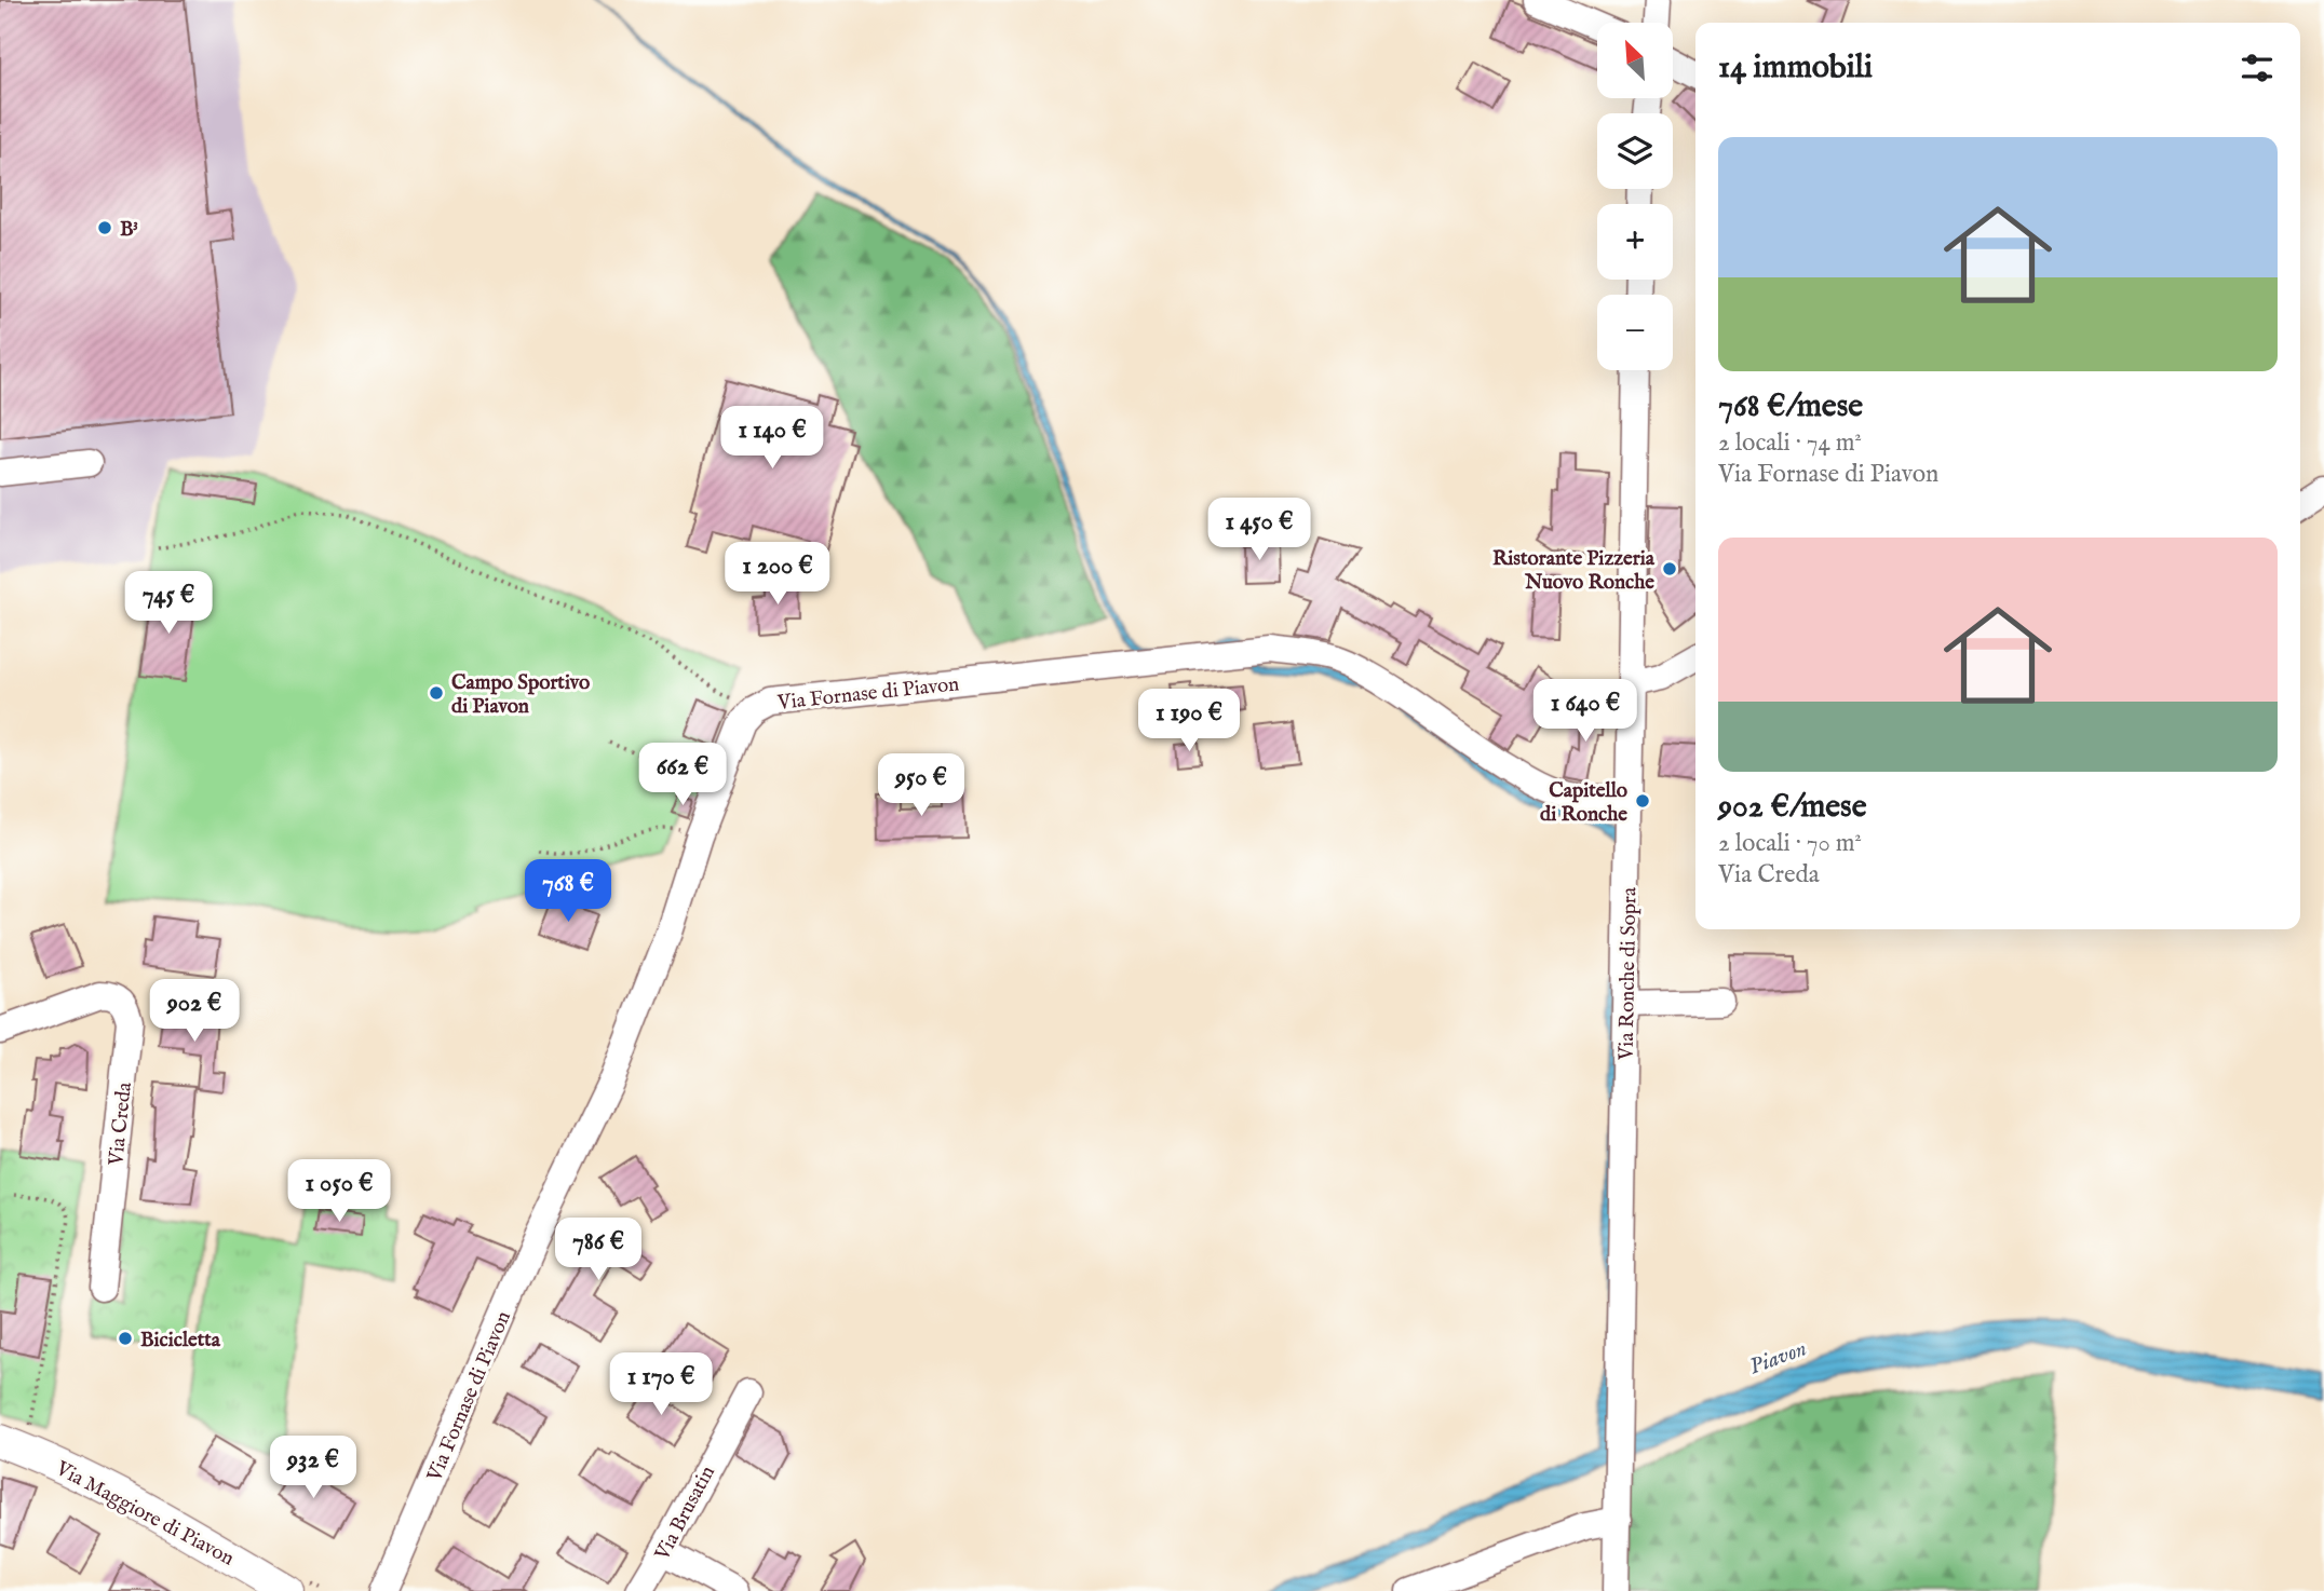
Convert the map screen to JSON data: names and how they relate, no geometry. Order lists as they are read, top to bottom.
{
  "streets": {
    "main road": ["Via Maggiore di Piavon"],
    "street": [
      "Via Fornase di Piavon",
      "Via Ronche di Sopra",
      "Via Creda",
      "Via Brusatin"
    ]
  },
  "crossings": [
    ["Via Fornase di Piavon", "Via Ronche di Sopra"]
  ],
  "water": ["Piavon"],
  "places": [
    "B³",
    "Ristorante Pizzeria Nuovo Ronche",
    "Campo Sportivo di Piavon",
    "Capitello di Ronche",
    "Bicicletta"
  ],
  "north": "top left",
  "page": {
    "map_buttons": ["+", "−"],
    "heading": "14 immobili",
    "list": [
      {
        "name": "768 €/mese",
        "note": "2 locali · 74 m² · Via Fornase di Piavon"
      },
      {
        "name": "902 €/mese",
        "note": "2 locali · 70 m² · Via Creda"
      }
    ],
    "price": [
      "1 140 €",
      "1 450 €",
      "1 200 €",
      "745 €",
      "1 640 €",
      "1 190 €",
      "662 €",
      "950 €",
      "768 €",
      "902 €",
      "1 050 €",
      "786 €",
      "1 170 €",
      "932 €"
    ]
  }
}
